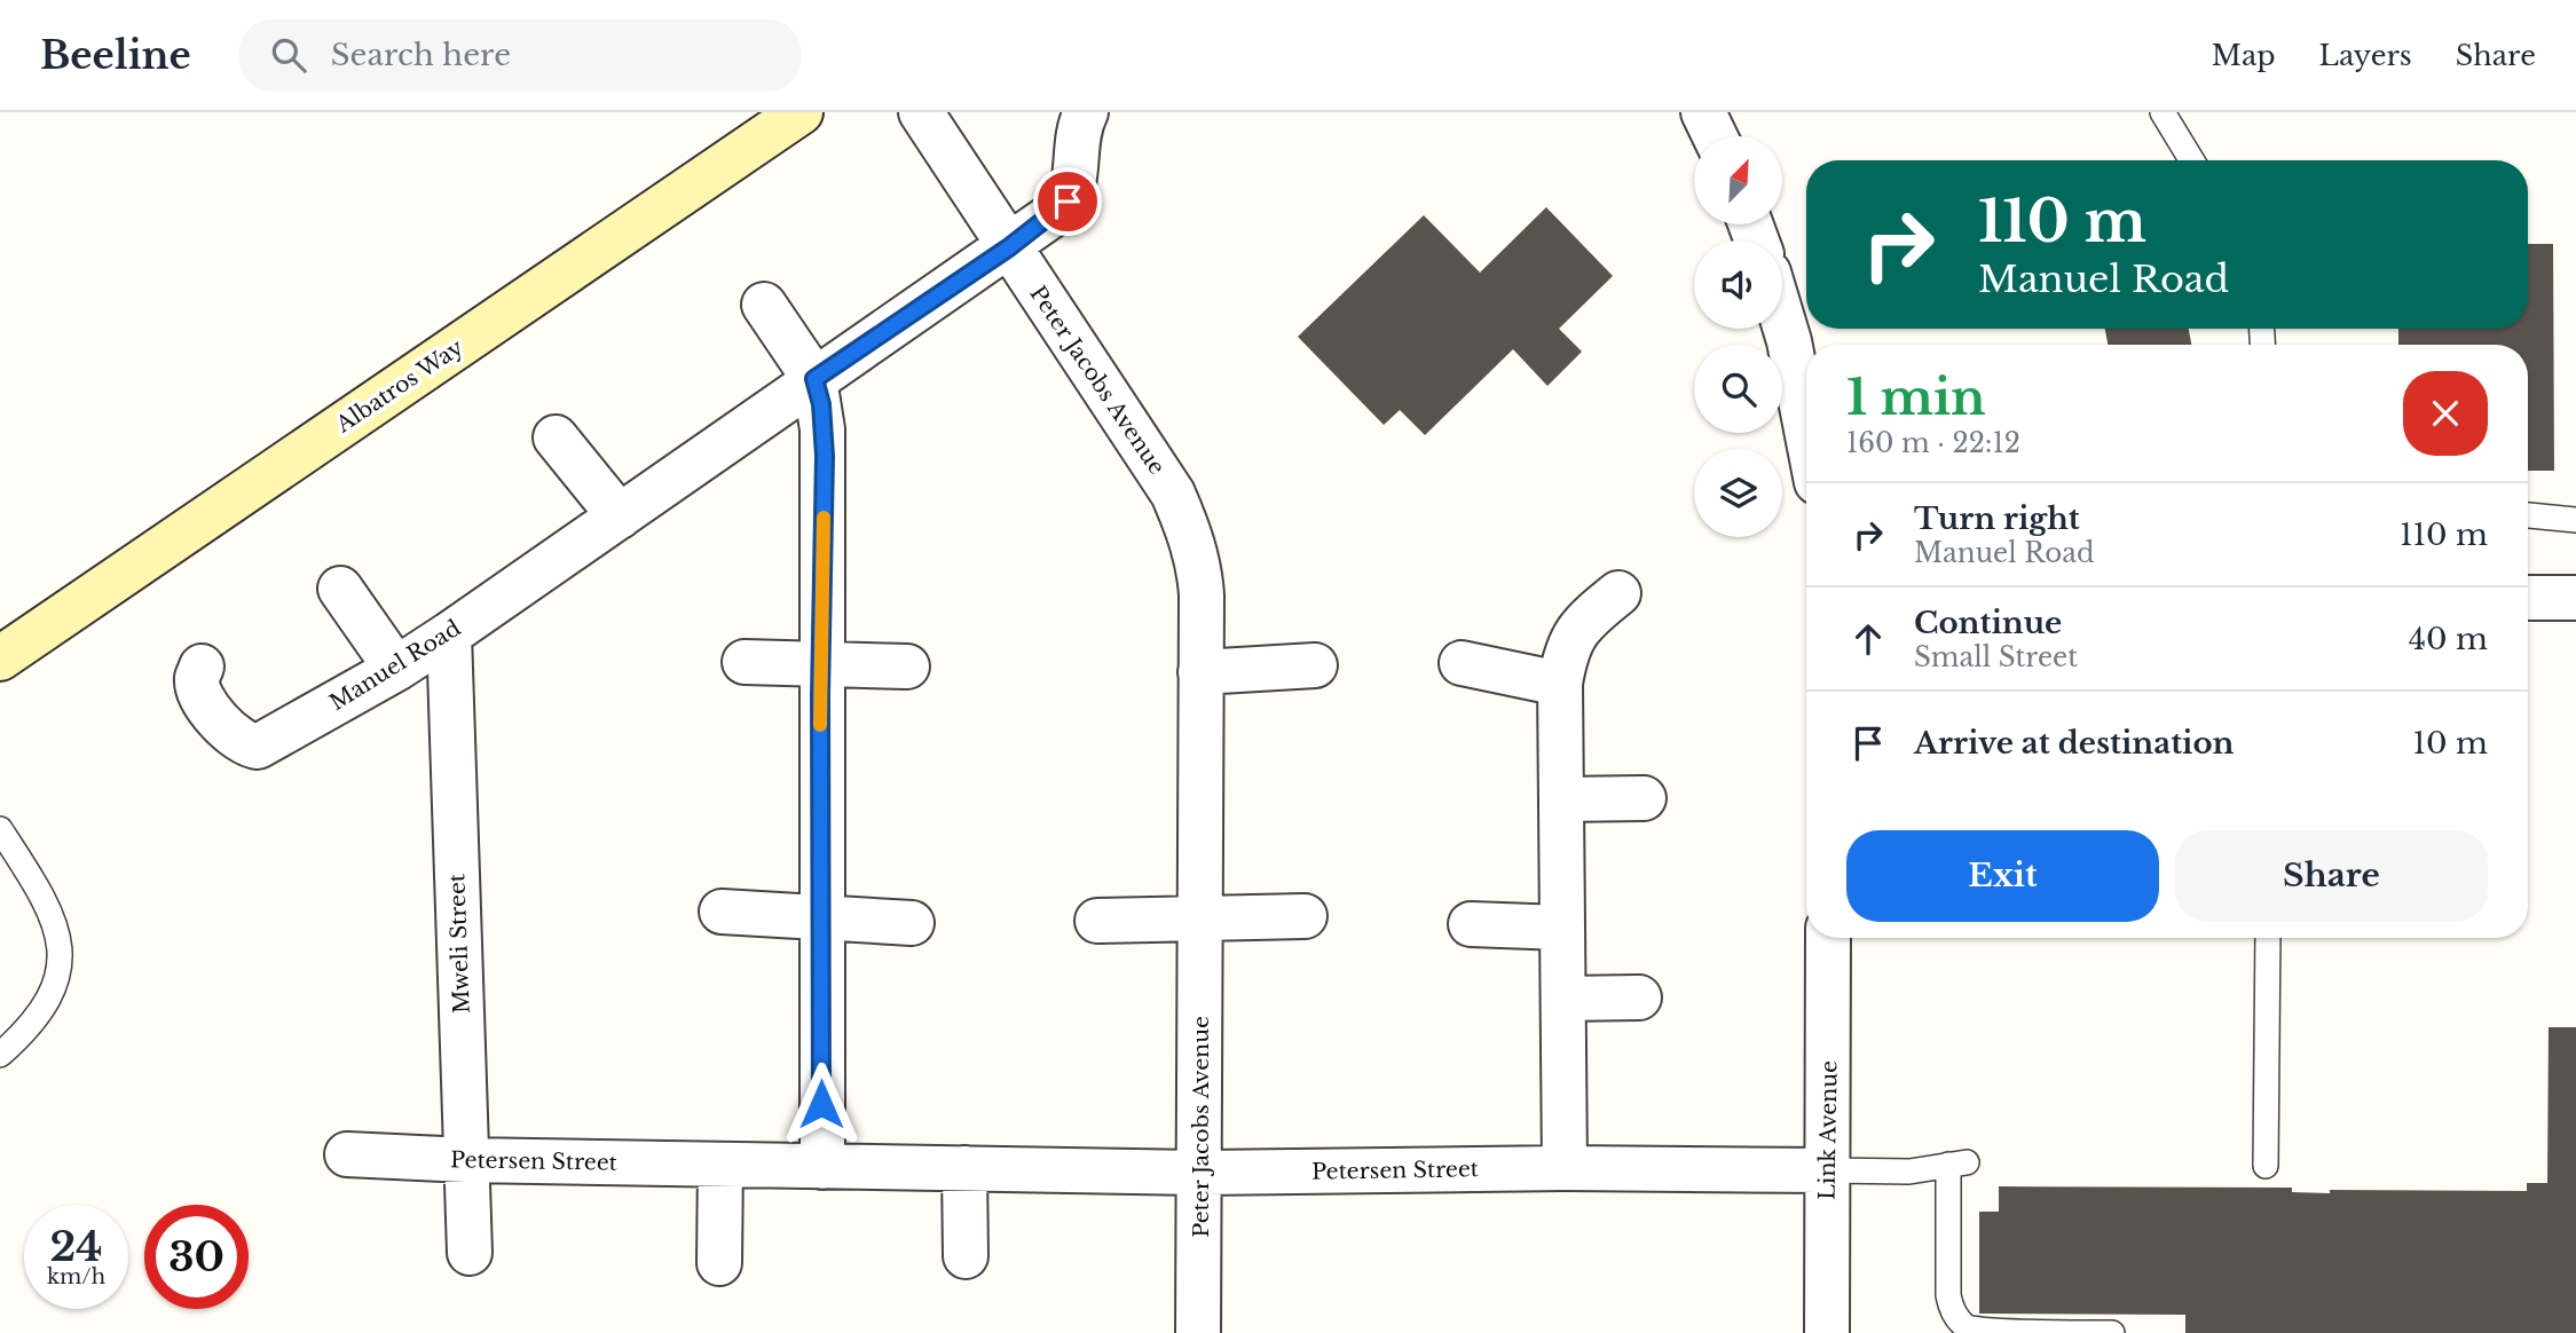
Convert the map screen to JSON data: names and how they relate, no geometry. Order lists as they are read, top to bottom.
{
  "streets": {
    "street": [
      "Peter Jacobs Avenue",
      "Albatros Way",
      "Manuel Road",
      "Mweli Street",
      "Link Avenue",
      "Petersen Street"
    ]
  },
  "crossings": [
    ["Peter Jacobs Avenue", "Manuel Road"],
    ["Peter Jacobs Avenue", "Petersen Street"],
    ["Manuel Road", "Mweli Street"],
    ["Mweli Street", "Petersen Street"],
    ["Link Avenue", "Petersen Street"]
  ],
  "north": "top right",
  "page": {
    "header": "Beeline",
    "search": "Search here",
    "nav": ["Map", "Layers", "Share"],
    "turn": ["110 m", "Manuel Road"],
    "heading": ["1 min", "160 m · 22:12"],
    "list": [
      {
        "name": "Turn right",
        "note": "Manuel Road",
        "value": "110 m"
      },
      {
        "name": "Continue",
        "note": "Small Street",
        "value": "40 m"
      },
      {
        "name": "Arrive at destination",
        "value": "10 m"
      }
    ],
    "buttons": ["Exit", "Share"],
    "speed": "24 km/h",
    "limit": "30"
  }
}
